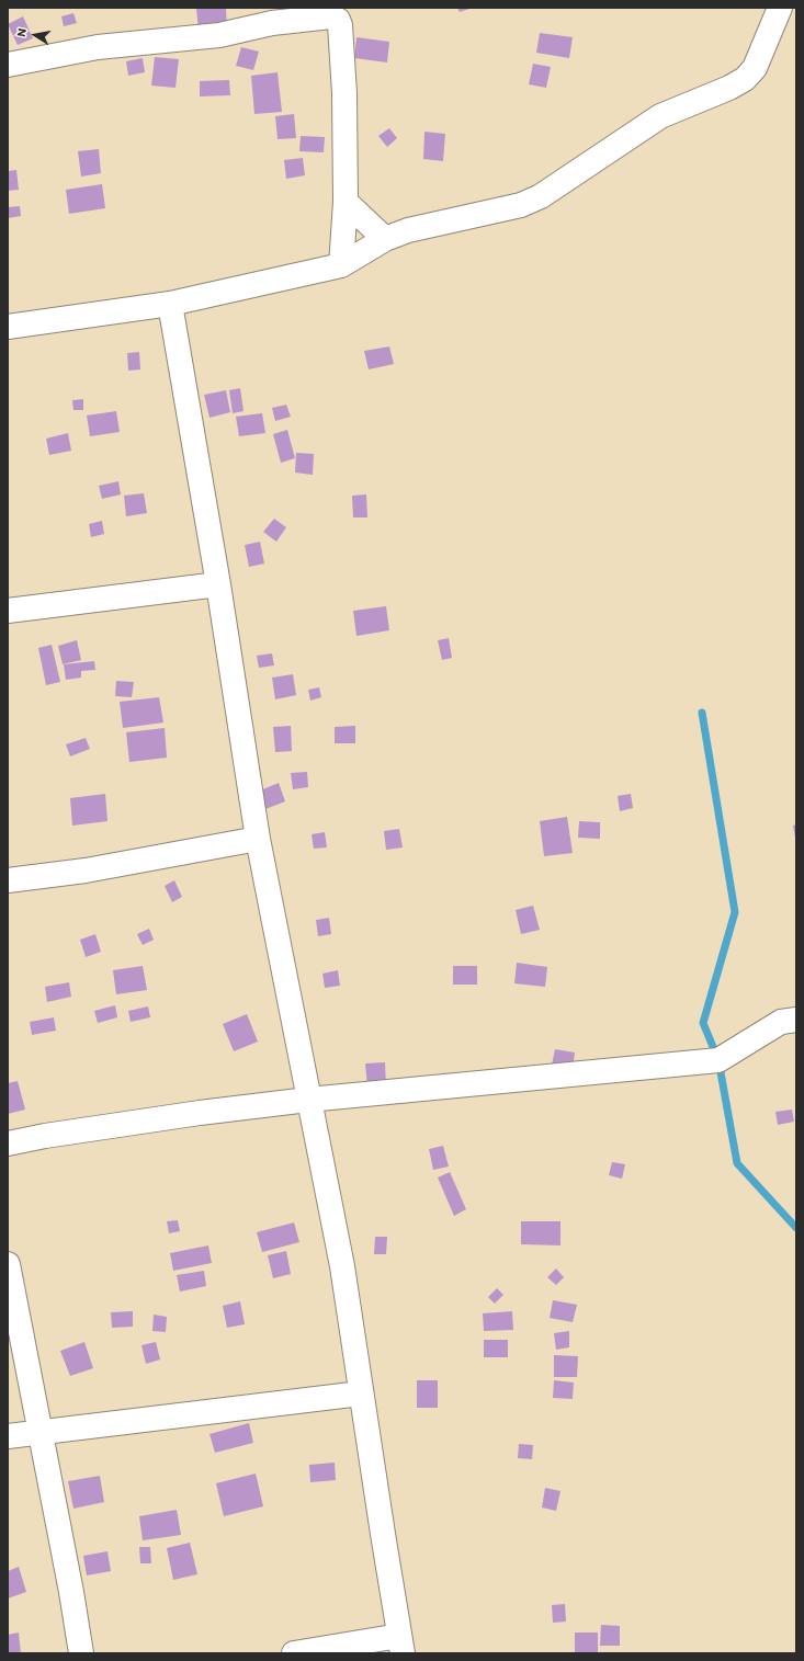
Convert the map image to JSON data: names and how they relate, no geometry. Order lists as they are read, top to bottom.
{
  "north": "left"
}
